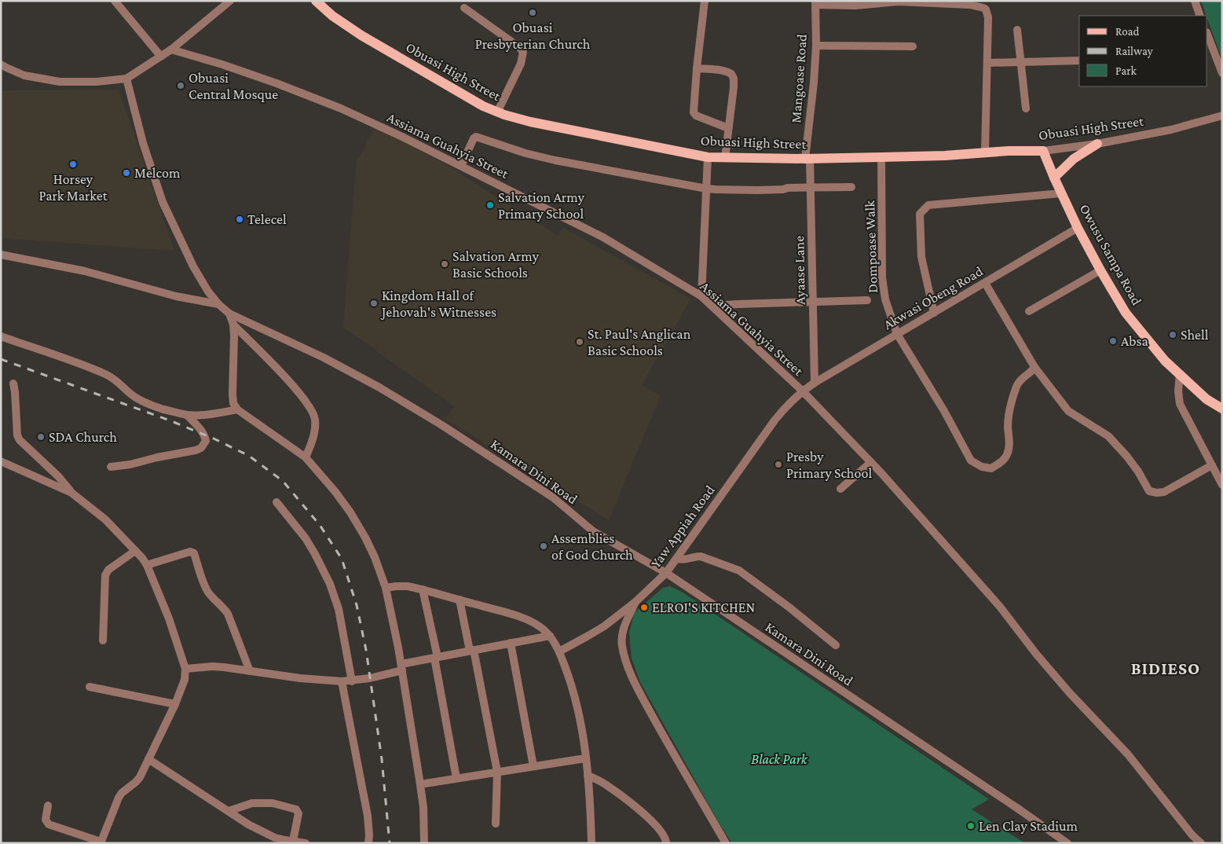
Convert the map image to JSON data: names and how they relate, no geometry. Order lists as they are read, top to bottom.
{
  "streets": {
    "main road": ["Obuasi High Street", "Owusu Sampa Road"],
    "street": [
      "Mangoase Road",
      "Assiama Guahyia Street",
      "Dompoase Walk",
      "Ayaase Lane",
      "Akwasi Obeng Road",
      "Kamara Dini Road",
      "Yaw Appiah Road"
    ]
  },
  "crossings": [
    ["Obuasi High Street", "Mangoase Road"],
    ["Obuasi High Street", "Dompoase Walk"],
    ["Obuasi High Street", "Owusu Sampa Road"],
    ["Obuasi High Street", "Ayaase Lane"],
    ["Mangoase Road", "Ayaase Lane"],
    ["Assiama Guahyia Street", "Akwasi Obeng Road"],
    ["Assiama Guahyia Street", "Yaw Appiah Road"],
    ["Dompoase Walk", "Akwasi Obeng Road"],
    ["Owusu Sampa Road", "Akwasi Obeng Road"],
    ["Ayaase Lane", "Akwasi Obeng Road"],
    ["Akwasi Obeng Road", "Yaw Appiah Road"],
    ["Kamara Dini Road", "Yaw Appiah Road"]
  ],
  "districts": ["BIDIESO"],
  "parks": ["Black Park"],
  "places": [
    "Obuasi Presbyterian Church",
    "Obuasi Central Mosque",
    "Horsey Park Market",
    "Melcom",
    "Salvation Army Primary School",
    "Telecel",
    "Salvation Army Basic Schools",
    "Kingdom Hall of Jehovah's Witnesses",
    "Shell",
    "Absa",
    "St. Paul's Anglican Basic Schools",
    "SDA Church",
    "Presby Primary School",
    "Assemblies of God Church",
    "ELROI'S KITCHEN",
    "Len Clay Stadium"
  ],
  "legend": ["Road", "Railway", "Park"]
}
